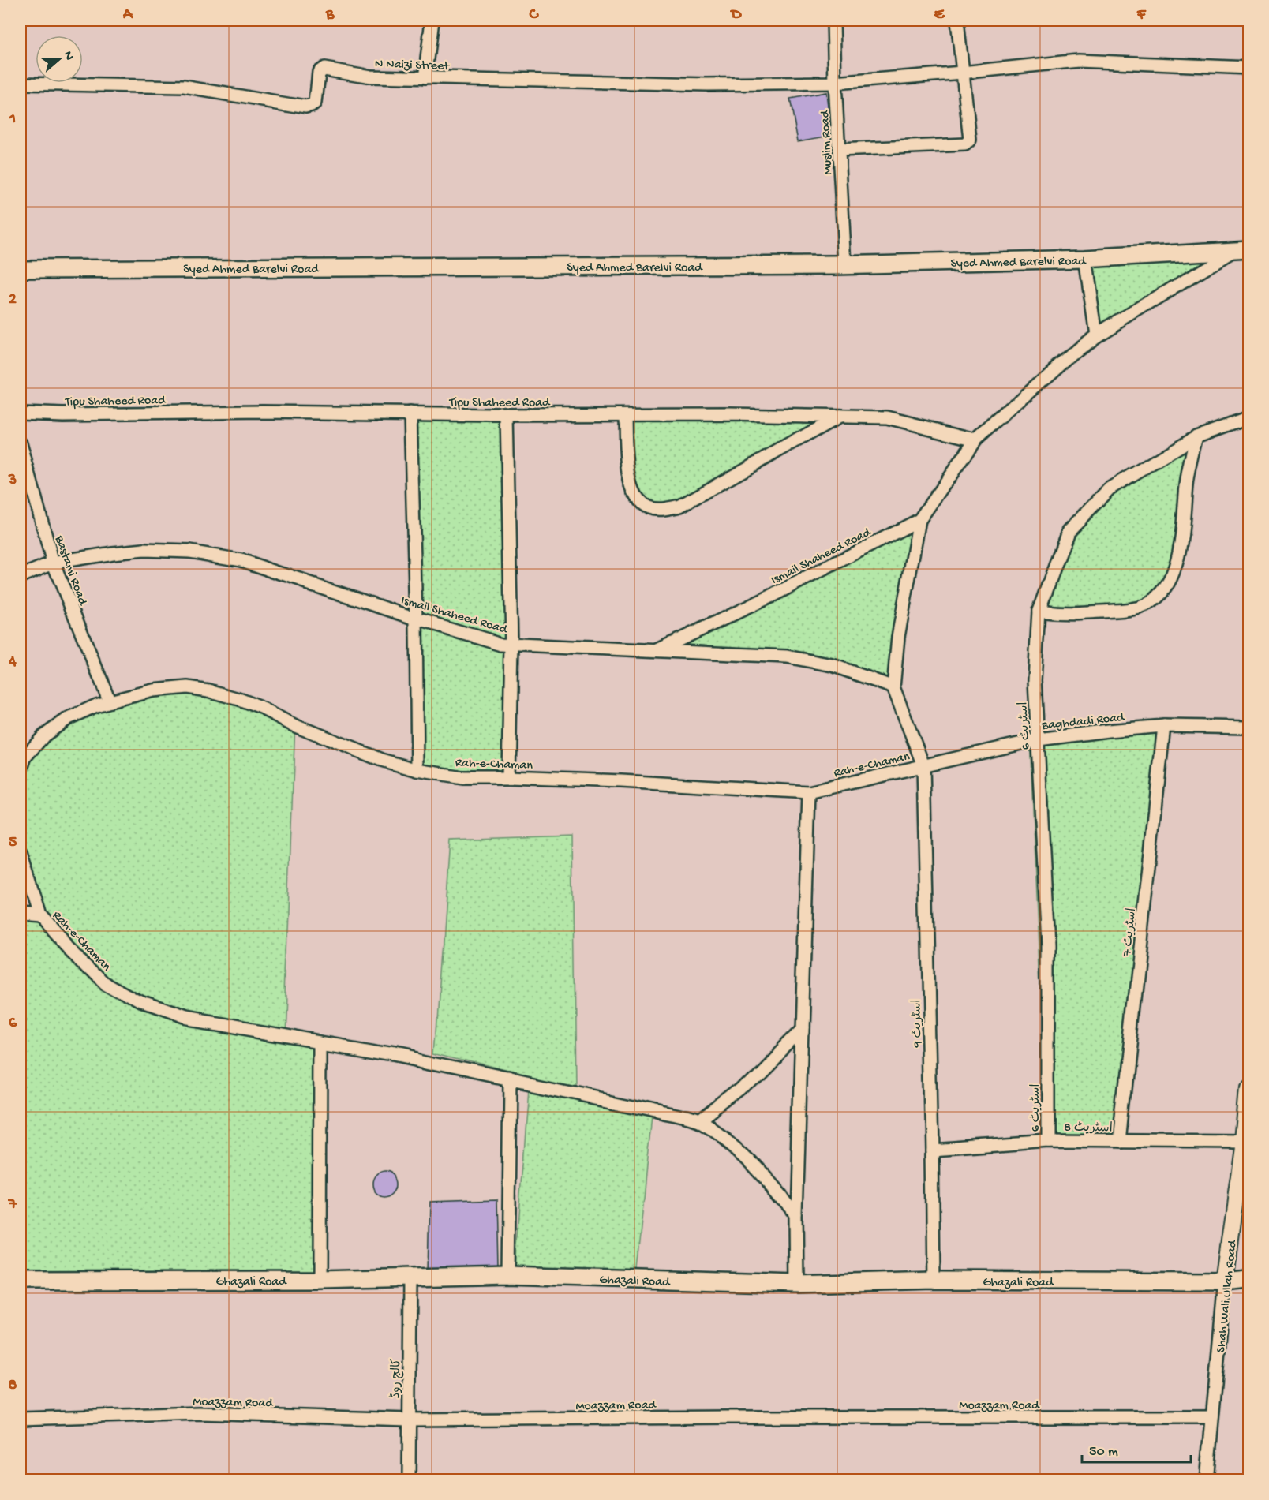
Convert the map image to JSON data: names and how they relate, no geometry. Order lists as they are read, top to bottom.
{
  "streets": {
    "main road": ["Syed Ahmed Barelvi Road", "Ghazali Road"],
    "street": [
      "N Naizi Street",
      "Muslim Road",
      "Tipu Shaheed Road",
      "Ismail Shaheed Road",
      "Bastami Road",
      "Baghdadi Road",
      "اسٹریٹ 6",
      "Rah-e-Chaman",
      "اسٹریٹ 7",
      "اسٹریٹ 9",
      "اسٹریٹ 8",
      "Shah Wali Ullah Road",
      "کالج روڈ",
      "Moazzam Road"
    ]
  },
  "crossings": [
    ["N Naizi Street", "Muslim Road"],
    ["Muslim Road", "Syed Ahmed Barelvi Road"],
    ["Ismail Shaheed Road", "Bastami Road"],
    ["Bastami Road", "Rah-e-Chaman"],
    ["Baghdadi Road", "اسٹریٹ 6"],
    ["Baghdadi Road", "Rah-e-Chaman"],
    ["Baghdadi Road", "اسٹریٹ 7"],
    ["Baghdadi Road", "اسٹریٹ 9"],
    ["اسٹریٹ 6", "اسٹریٹ 8"],
    ["Rah-e-Chaman", "اسٹریٹ 9"],
    ["اسٹریٹ 7", "اسٹریٹ 8"],
    ["اسٹریٹ 9", "اسٹریٹ 8"],
    ["اسٹریٹ 9", "Ghazali Road"],
    ["اسٹریٹ 8", "Shah Wali Ullah Road"],
    ["Ghazali Road", "Shah Wali Ullah Road"],
    ["Ghazali Road", "کالج روڈ"],
    ["Shah Wali Ullah Road", "Moazzam Road"],
    ["کالج روڈ", "Moazzam Road"]
  ],
  "scale_bar": "50 m",
  "north": "right",
  "grid": {
    "columns": [
      "A",
      "B",
      "C",
      "D",
      "E",
      "F"
    ],
    "rows": [
      "1",
      "2",
      "3",
      "4",
      "5",
      "6",
      "7",
      "8"
    ]
  }
}
